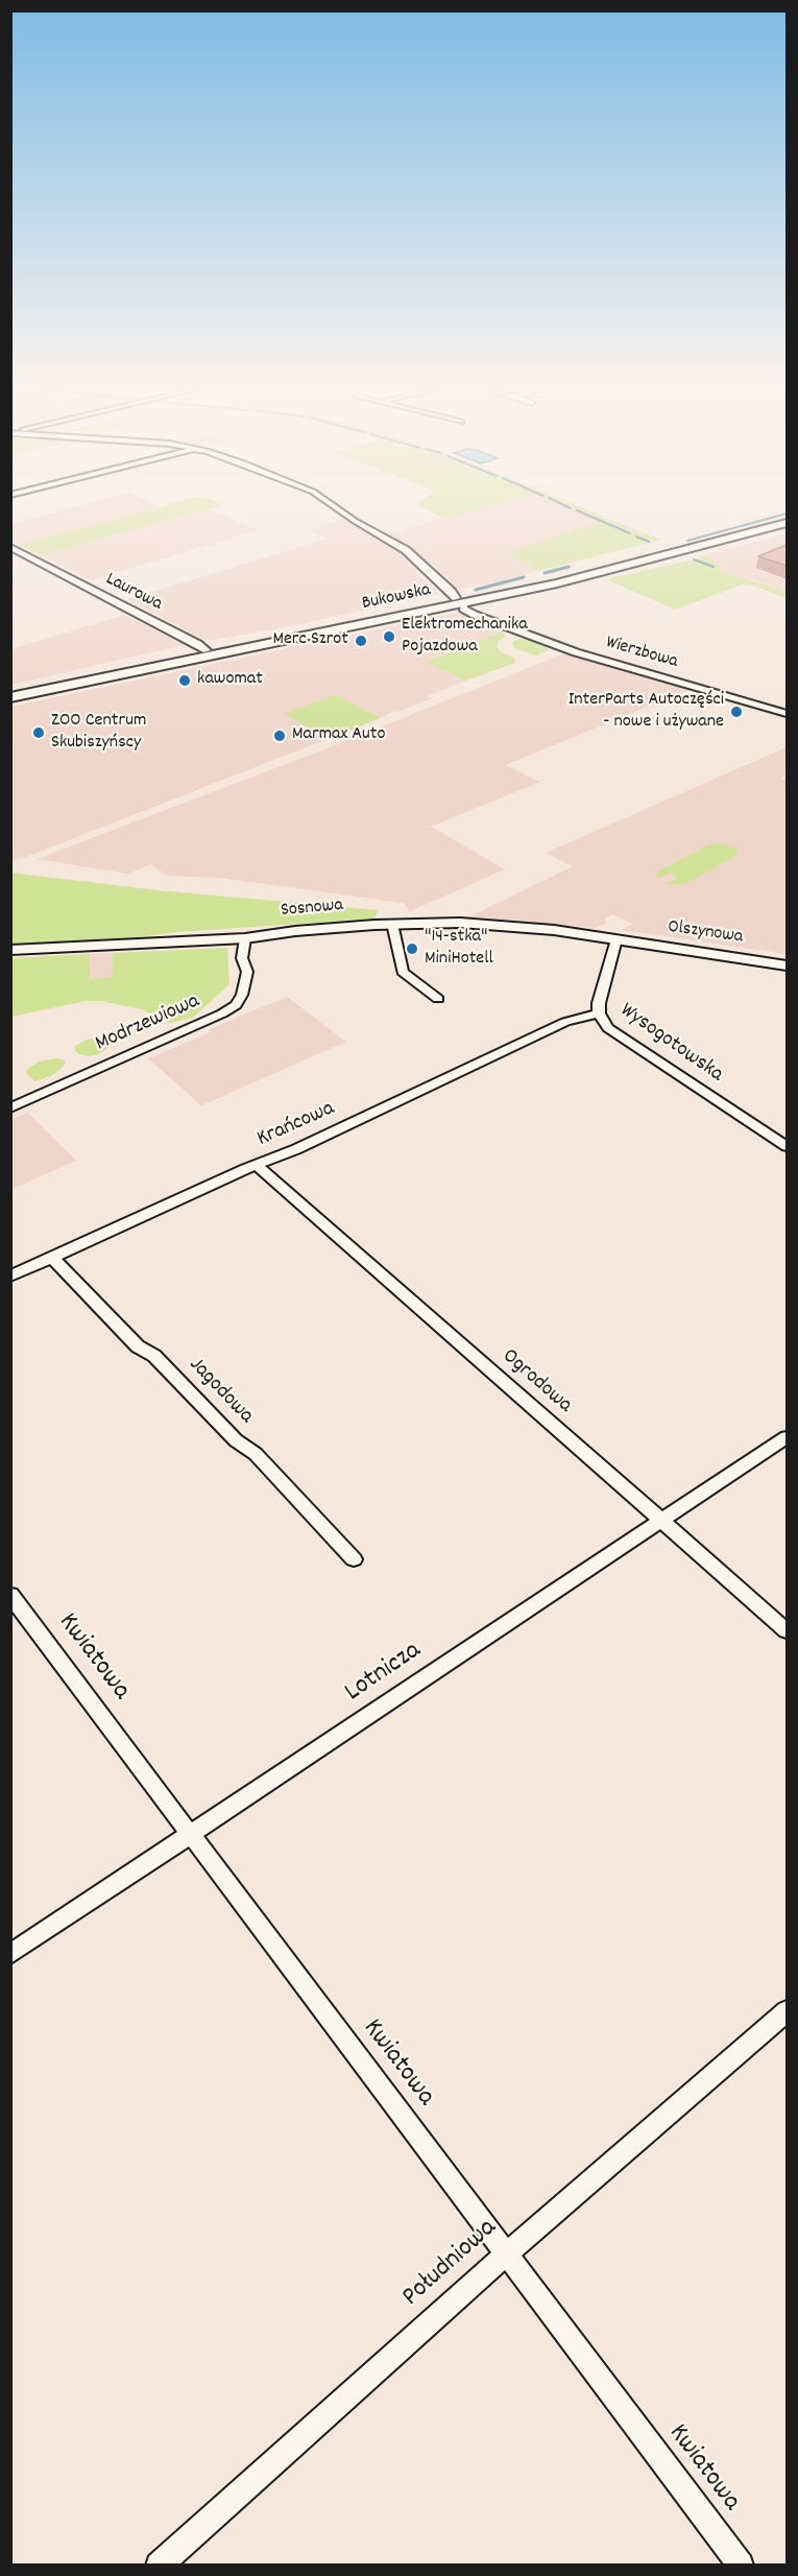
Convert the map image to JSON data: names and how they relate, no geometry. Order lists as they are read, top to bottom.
{
  "streets": {
    "main road": ["Bukowska"],
    "street": [
      "Laurowa",
      "Wierzbowa",
      "Sosnowa",
      "Olszynowa",
      "Modrzewiowa",
      "Wysogotowska",
      "Krańcowa",
      "Ogrodowa",
      "Jagodowa",
      "Kwiatowa",
      "Lotnicza",
      "Południowa"
    ]
  },
  "crossings": [
    ["Laurowa", "Bukowska"],
    ["Bukowska", "Wierzbowa"],
    ["Sosnowa", "Olszynowa"],
    ["Sosnowa", "Modrzewiowa"],
    ["Sosnowa", "Wysogotowska"],
    ["Olszynowa", "Wysogotowska"],
    ["Wysogotowska", "Krańcowa"],
    ["Krańcowa", "Ogrodowa"],
    ["Krańcowa", "Jagodowa"],
    ["Ogrodowa", "Lotnicza"],
    ["Kwiatowa", "Lotnicza"],
    ["Kwiatowa", "Południowa"]
  ],
  "places": [
    "Elektromechanika Pojazdowa",
    "Merc Szrot",
    "kawomat",
    "InterParts Autoczęści - nowe i używane",
    "ZOO Centrum Skubiszyńscy",
    "Marmax Auto",
    "\"14-stka\" MiniHotell"
  ]
}
